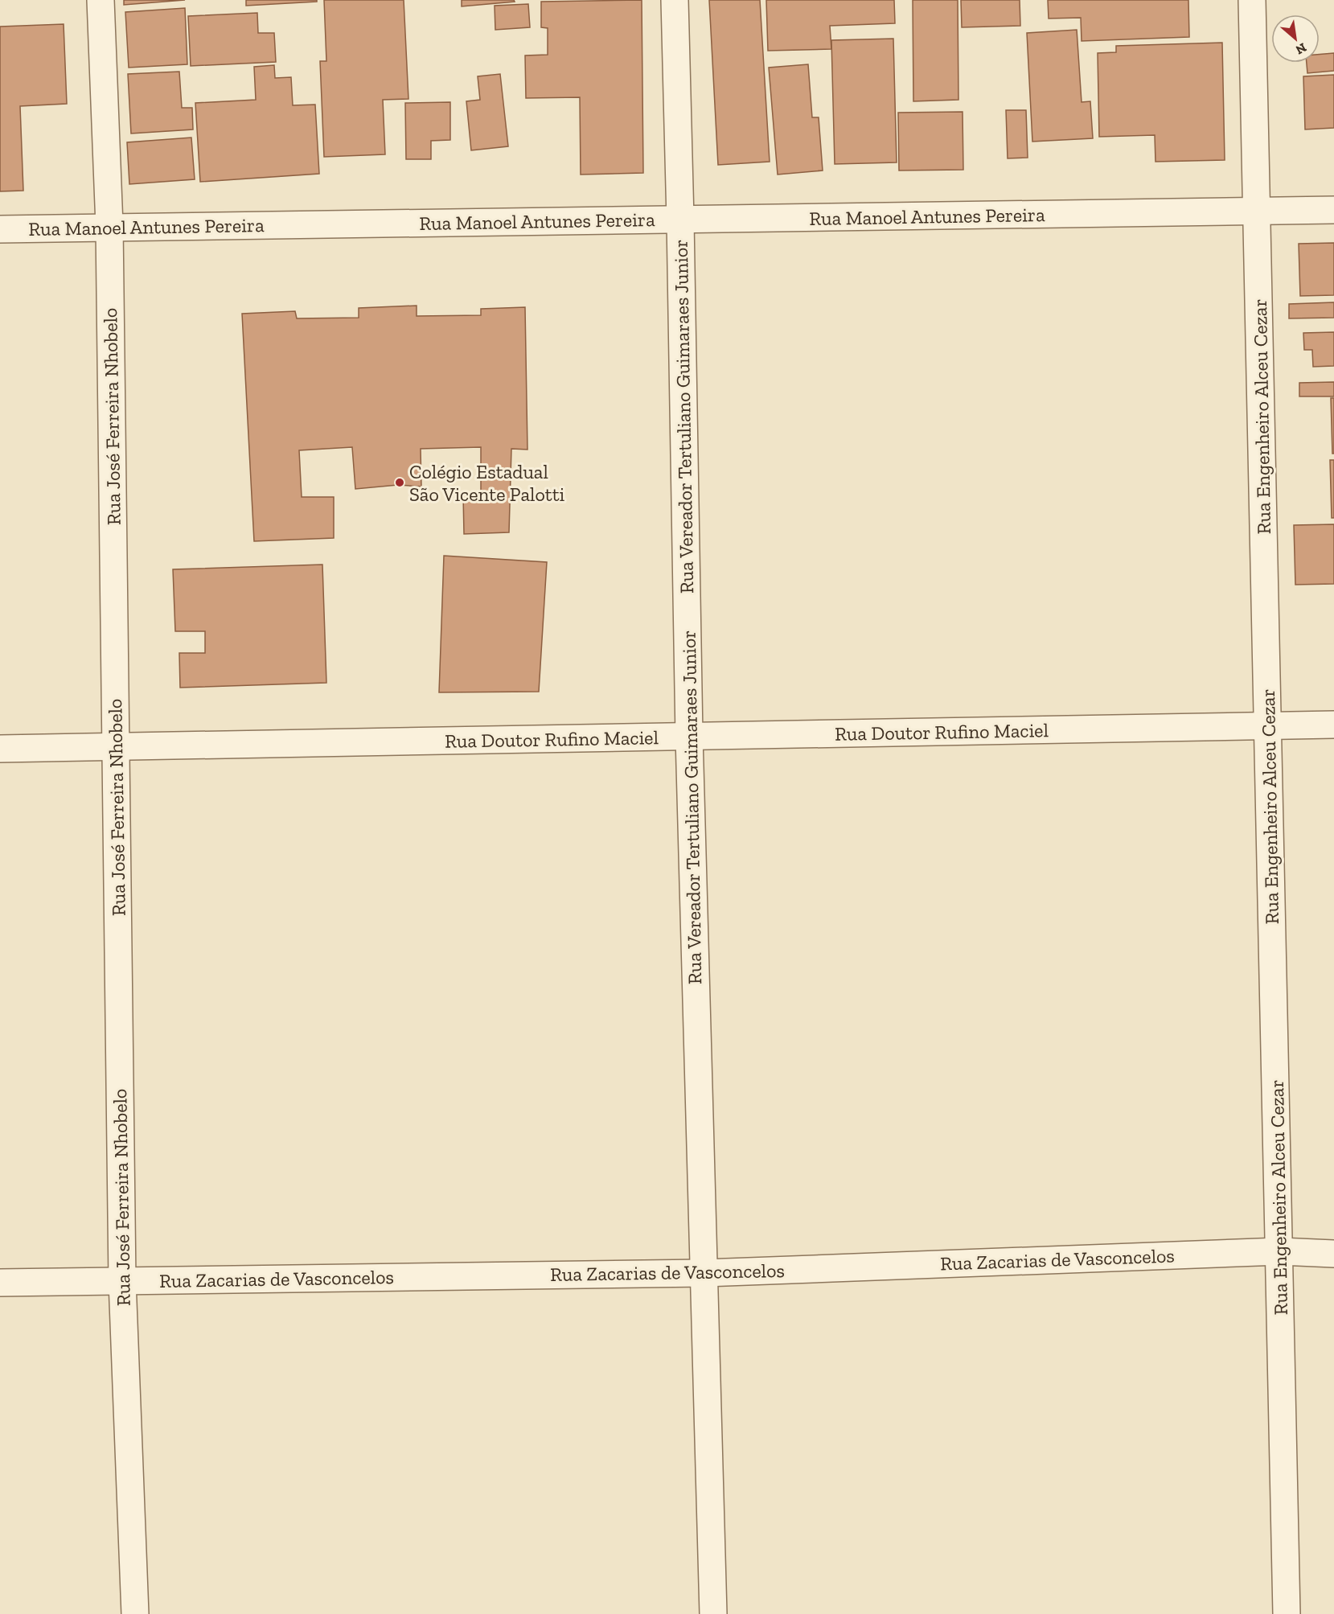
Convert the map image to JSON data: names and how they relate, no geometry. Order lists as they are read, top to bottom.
{
  "streets": {
    "street": [
      "Rua Manoel Antunes Pereira",
      "Rua José Ferreira Nhobelo",
      "Rua Vereador Tertuliano Guimaraes Junior",
      "Rua Engenheiro Alceu Cezar",
      "Rua Doutor Rufino Maciel",
      "Rua Zacarias de Vasconcelos"
    ]
  },
  "crossings": [
    ["Rua Manoel Antunes Pereira", "Rua José Ferreira Nhobelo"],
    ["Rua Manoel Antunes Pereira", "Rua Vereador Tertuliano Guimaraes Junior"],
    ["Rua Manoel Antunes Pereira", "Rua Engenheiro Alceu Cezar"],
    ["Rua José Ferreira Nhobelo", "Rua Doutor Rufino Maciel"],
    ["Rua José Ferreira Nhobelo", "Rua Zacarias de Vasconcelos"],
    ["Rua Vereador Tertuliano Guimaraes Junior", "Rua Doutor Rufino Maciel"],
    ["Rua Vereador Tertuliano Guimaraes Junior", "Rua Zacarias de Vasconcelos"],
    ["Rua Engenheiro Alceu Cezar", "Rua Doutor Rufino Maciel"],
    ["Rua Engenheiro Alceu Cezar", "Rua Zacarias de Vasconcelos"]
  ],
  "places": ["Colégio Estadual São Vicente Palotti"],
  "north": "bottom right"
}
